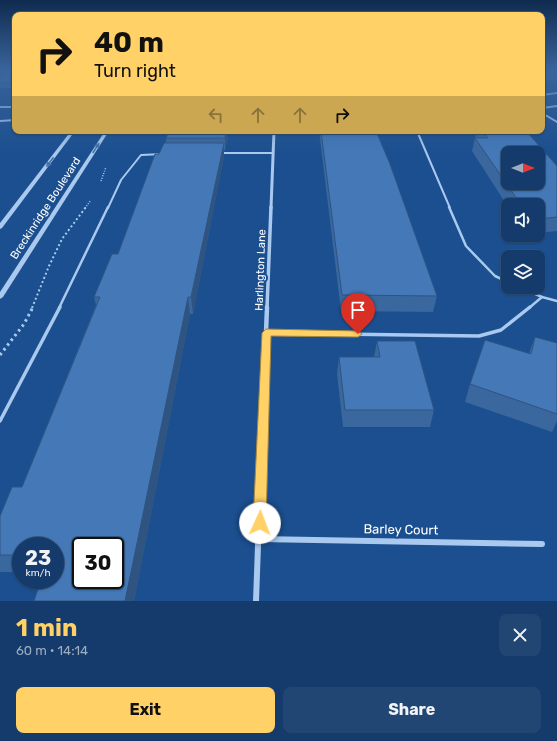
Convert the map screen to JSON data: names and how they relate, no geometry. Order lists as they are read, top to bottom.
{
  "streets": {
    "street": ["Breckinridge Boulevard", "Harlington Lane", "Barley Court"]
  },
  "crossings": [
    ["Harlington Lane", "Barley Court"]
  ],
  "north": "right",
  "page": {
    "turn": ["40 m", "Turn right"],
    "speed": "23 km/h",
    "limit": "30",
    "heading": ["1 min", "60 m · 14:14"],
    "buttons": ["Exit", "Share"]
  }
}
